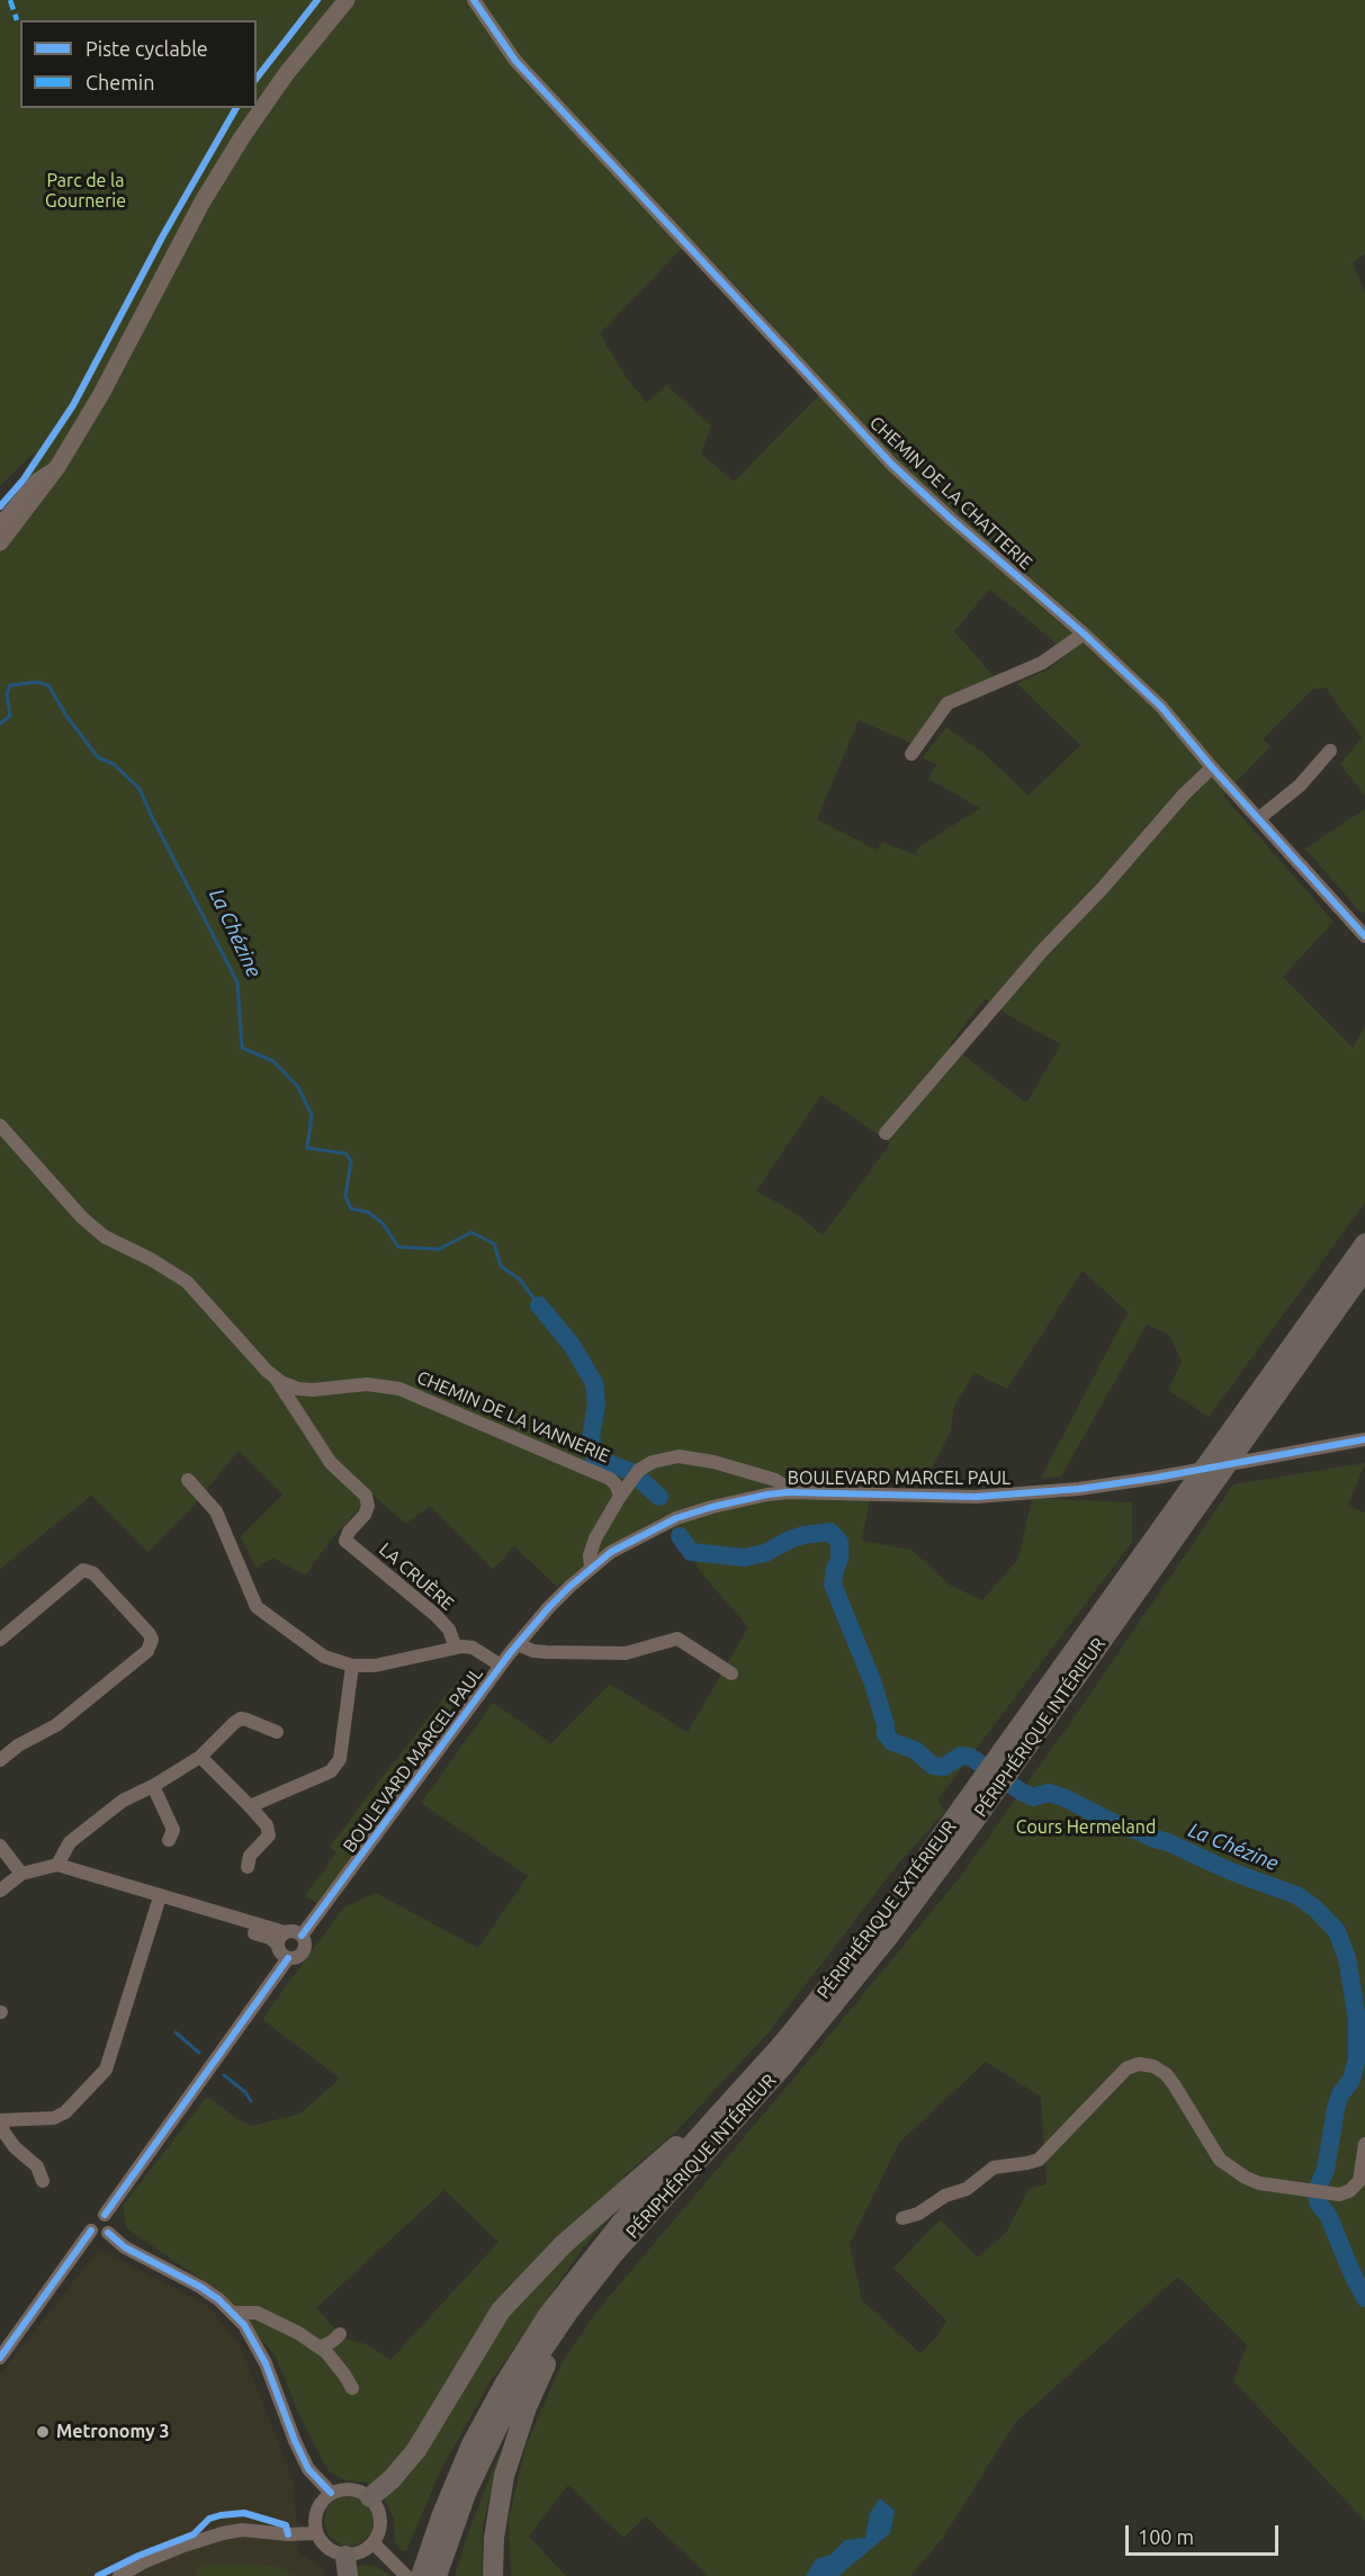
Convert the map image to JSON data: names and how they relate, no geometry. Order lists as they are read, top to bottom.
{
  "streets": {
    "highway": ["PÉRIPHÉRIQUE INTÉRIEUR", "PÉRIPHÉRIQUE EXTÉRIEUR"],
    "street": [
      "CHEMIN DE LA CHATTERIE",
      "CHEMIN DE LA VANNERIE",
      "BOULEVARD MARCEL PAUL",
      "LA CRUÈRE"
    ]
  },
  "crossings": [
    ["CHEMIN DE LA VANNERIE", "LA CRUÈRE"],
    ["PÉRIPHÉRIQUE INTÉRIEUR", "PÉRIPHÉRIQUE EXTÉRIEUR"]
  ],
  "water": ["La Chézine"],
  "parks": ["Parc de la Gournerie", "Cours Hermeland"],
  "places": ["Metronomy 3"],
  "legend": ["Piste cyclable", "Chemin"],
  "scale_bar": "100 m"
}
